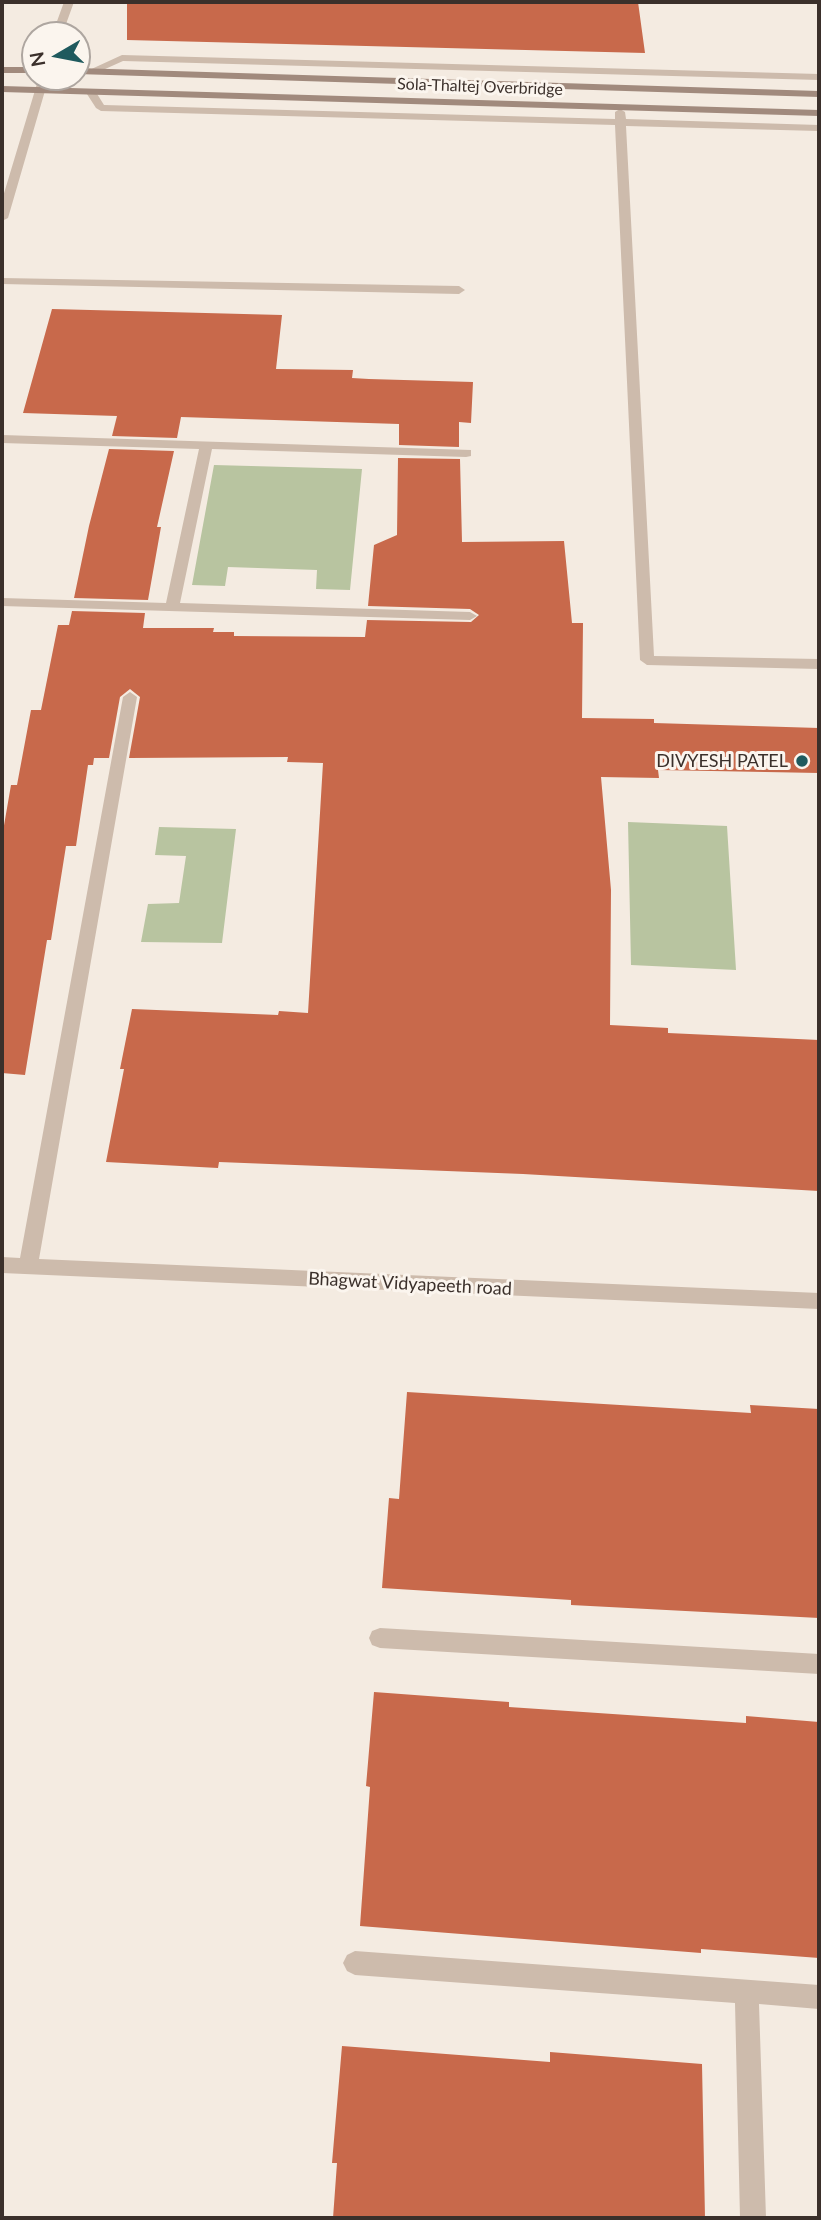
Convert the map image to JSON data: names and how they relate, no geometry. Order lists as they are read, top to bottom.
{
  "streets": {
    "street": ["Sola-Thaltej Overbridge", "Bhagwat Vidyapeeth road"]
  },
  "places": ["DIVYESH PATEL"],
  "north": "left"
}
